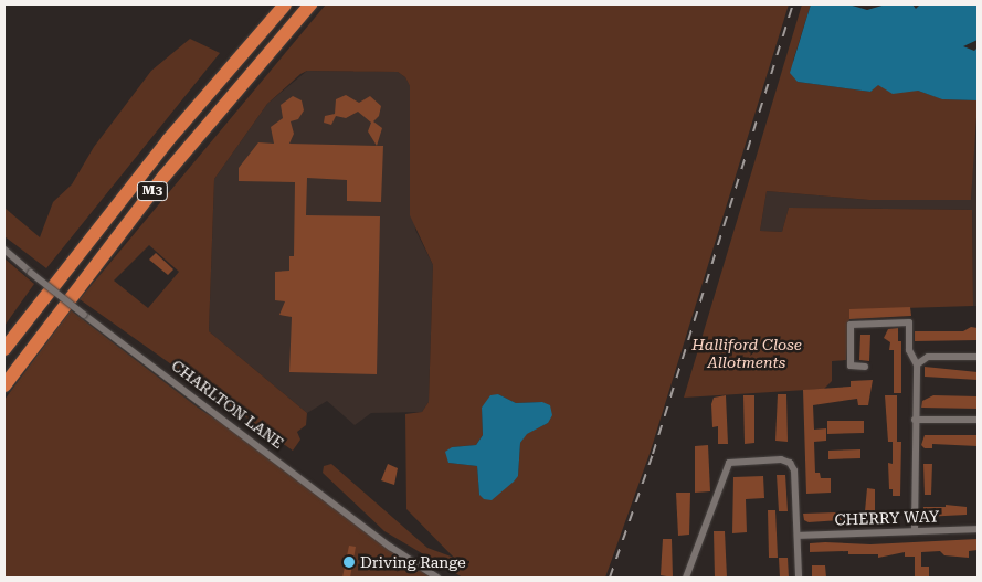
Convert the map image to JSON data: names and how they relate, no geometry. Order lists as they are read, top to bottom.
{
  "streets": {
    "highway": ["M3"],
    "street": ["CHARLTON LANE", "CHERRY WAY"]
  },
  "parks": ["Halliford Close Allotments"],
  "places": ["Driving Range"]
}
